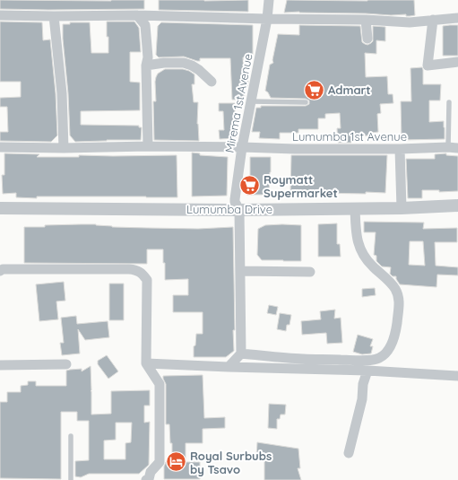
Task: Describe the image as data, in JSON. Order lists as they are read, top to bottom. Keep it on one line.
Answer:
{"streets":{"street":["Mirema 1st Avenue","Lumumba 1st Avenue","Lumumba Drive"]},"crossings":[["Mirema 1st Avenue","Lumumba 1st Avenue"],["Mirema 1st Avenue","Lumumba Drive"]],"places":{"supermarket":["Admart","Roymatt Supermarket"],"hotel":["Royal Surbubs by Tsavo"]}}
